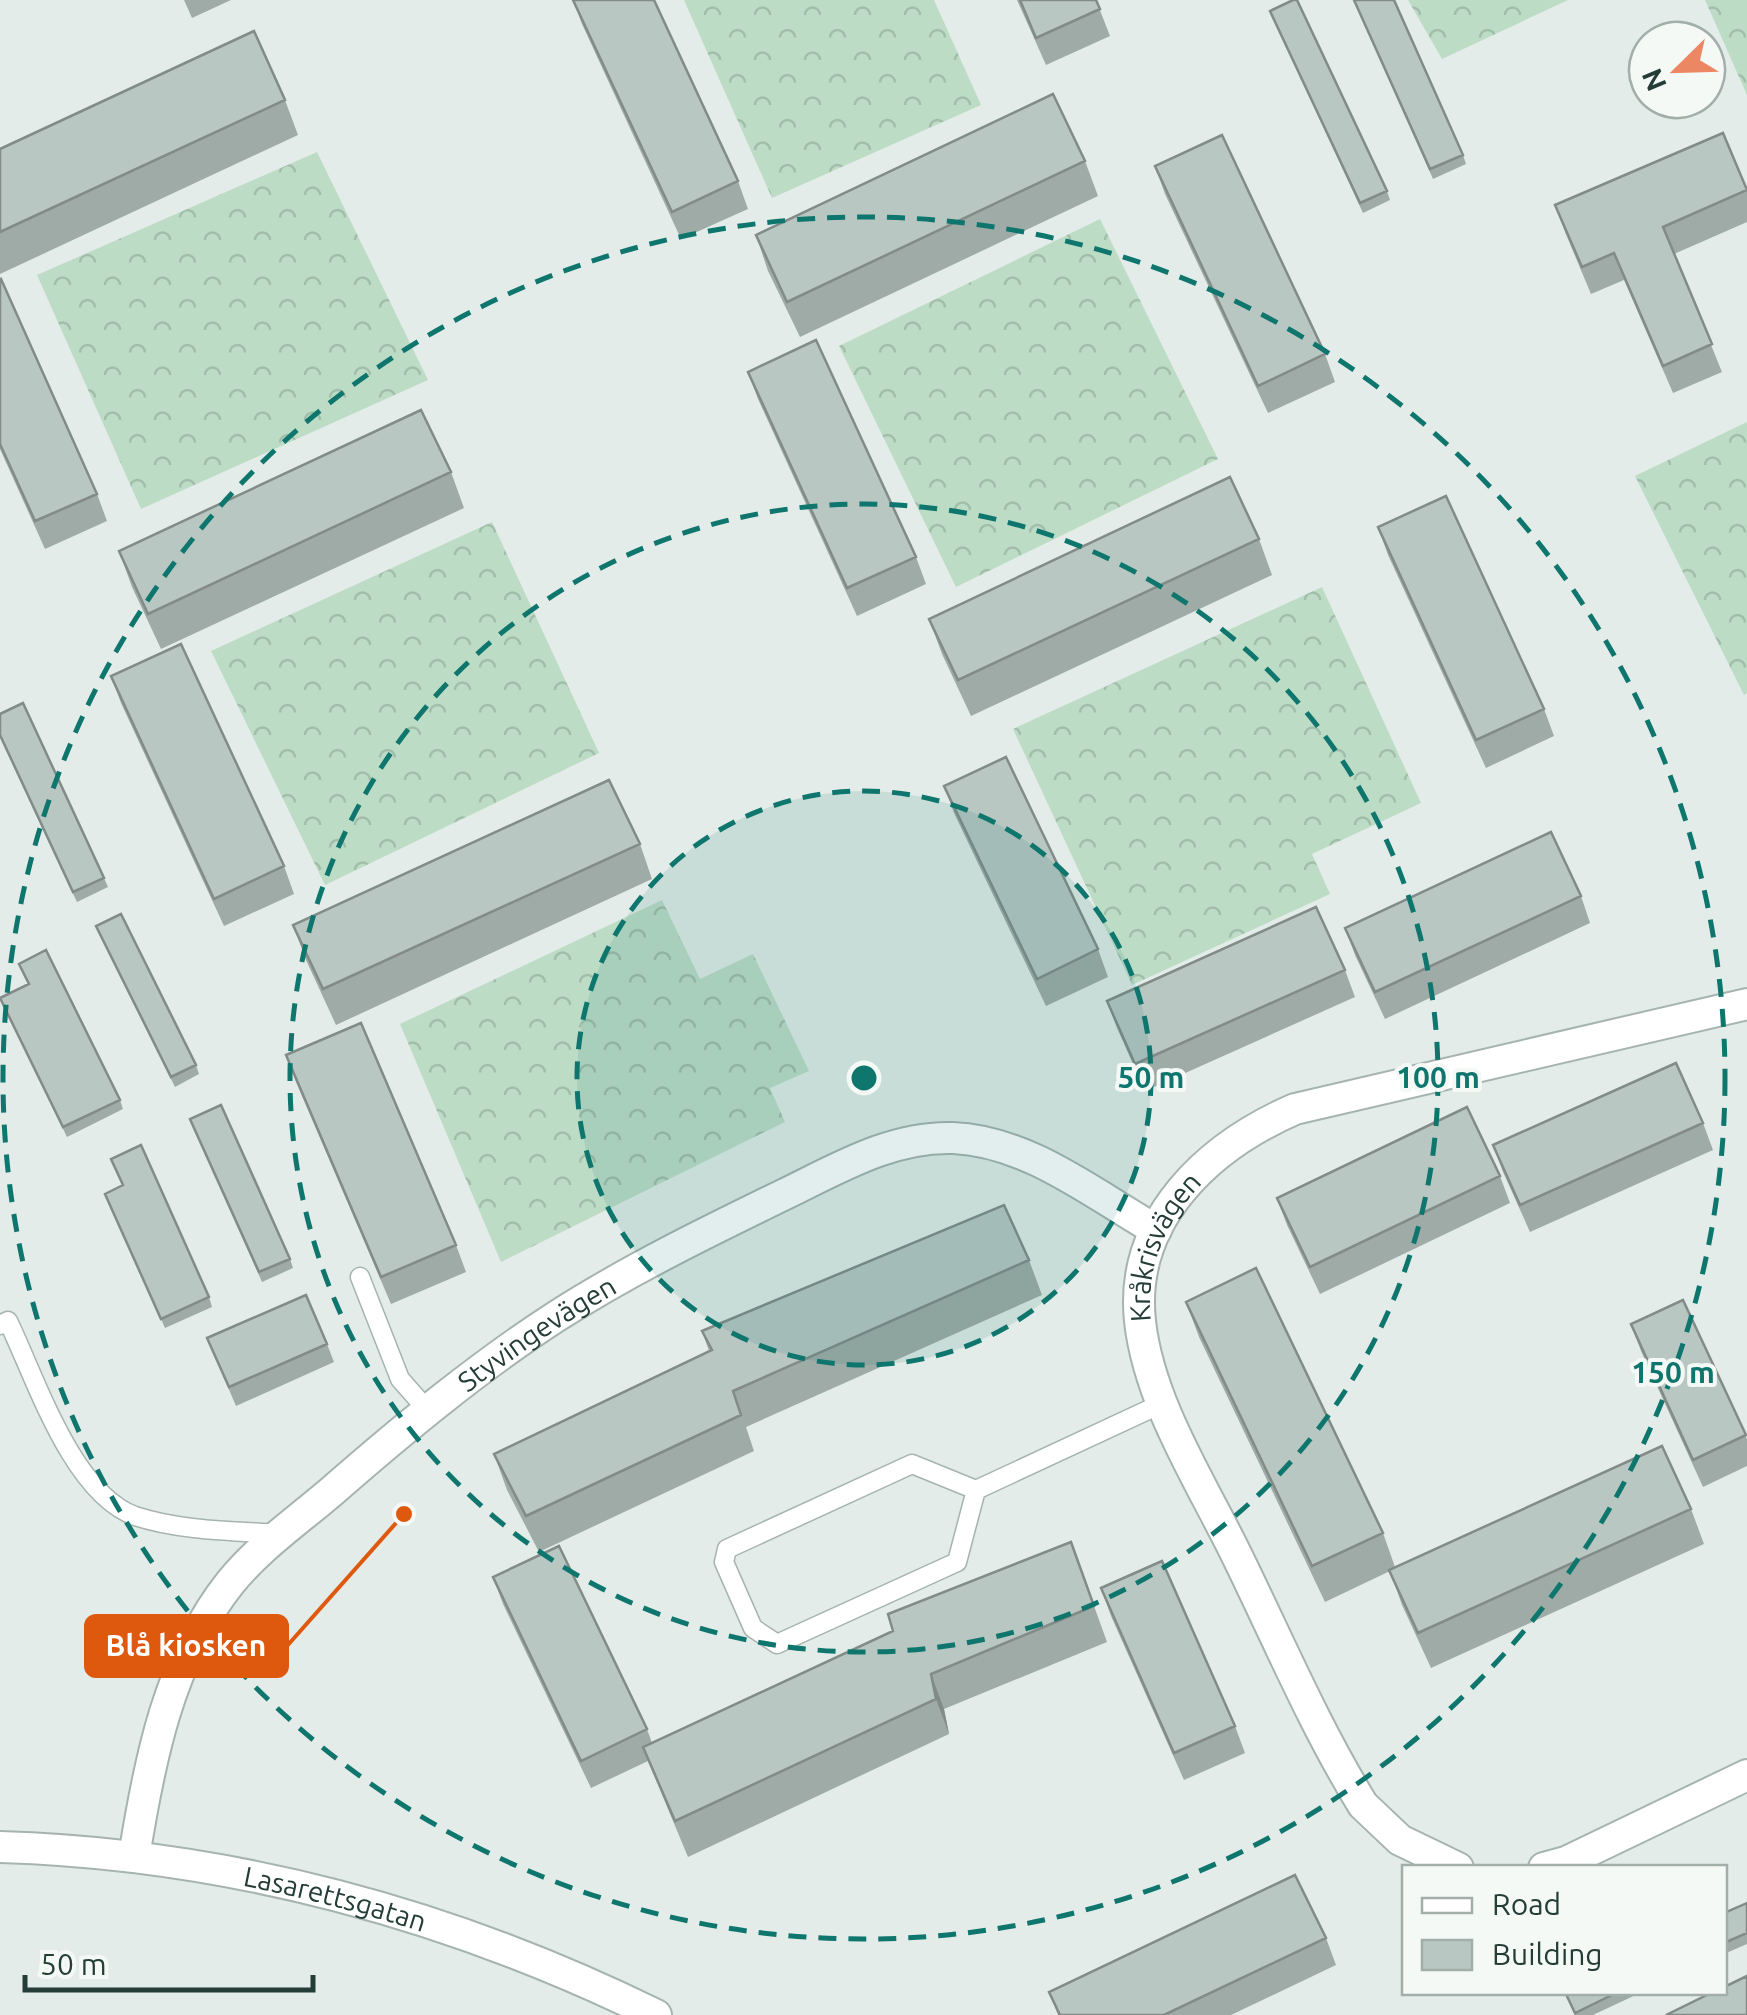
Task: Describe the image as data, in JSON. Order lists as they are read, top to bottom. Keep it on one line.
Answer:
{"streets":{"street":["Kråkrisvägen","Styvingevägen","Lasarettsgatan"]},"crossings":[["Kråkrisvägen","Styvingevägen"],["Styvingevägen","Lasarettsgatan"]],"places":["Blå kiosken"],"legend":["Road","Building"],"scale_bar":"50 m","north":"bottom left","rings":["50 m","100 m","150 m"]}
